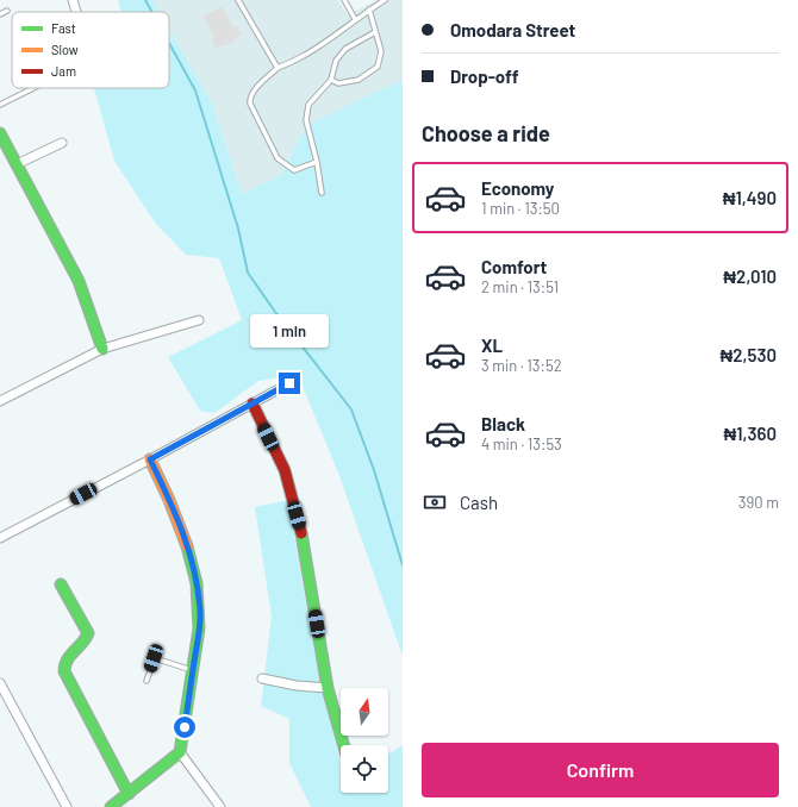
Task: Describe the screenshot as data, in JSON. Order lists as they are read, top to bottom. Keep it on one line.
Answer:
{"legend":["Fast","Slow","Jam"],"north":"top","page":{"banner":["Omodara Street","Drop-off"],"heading":"Choose a ride","list":[{"name":"Economy","note":"1 min · 13:50","value":"₦1,490"},{"name":"Comfort","note":"2 min · 13:51","value":"₦2,010"},{"name":"XL","note":"3 min · 13:52","value":"₦2,530"},{"name":"Black","note":"4 min · 13:53","value":"₦1,360"}],"bubble":"1 min","pay":["Cash","390 m"],"buttons":"Confirm"}}
